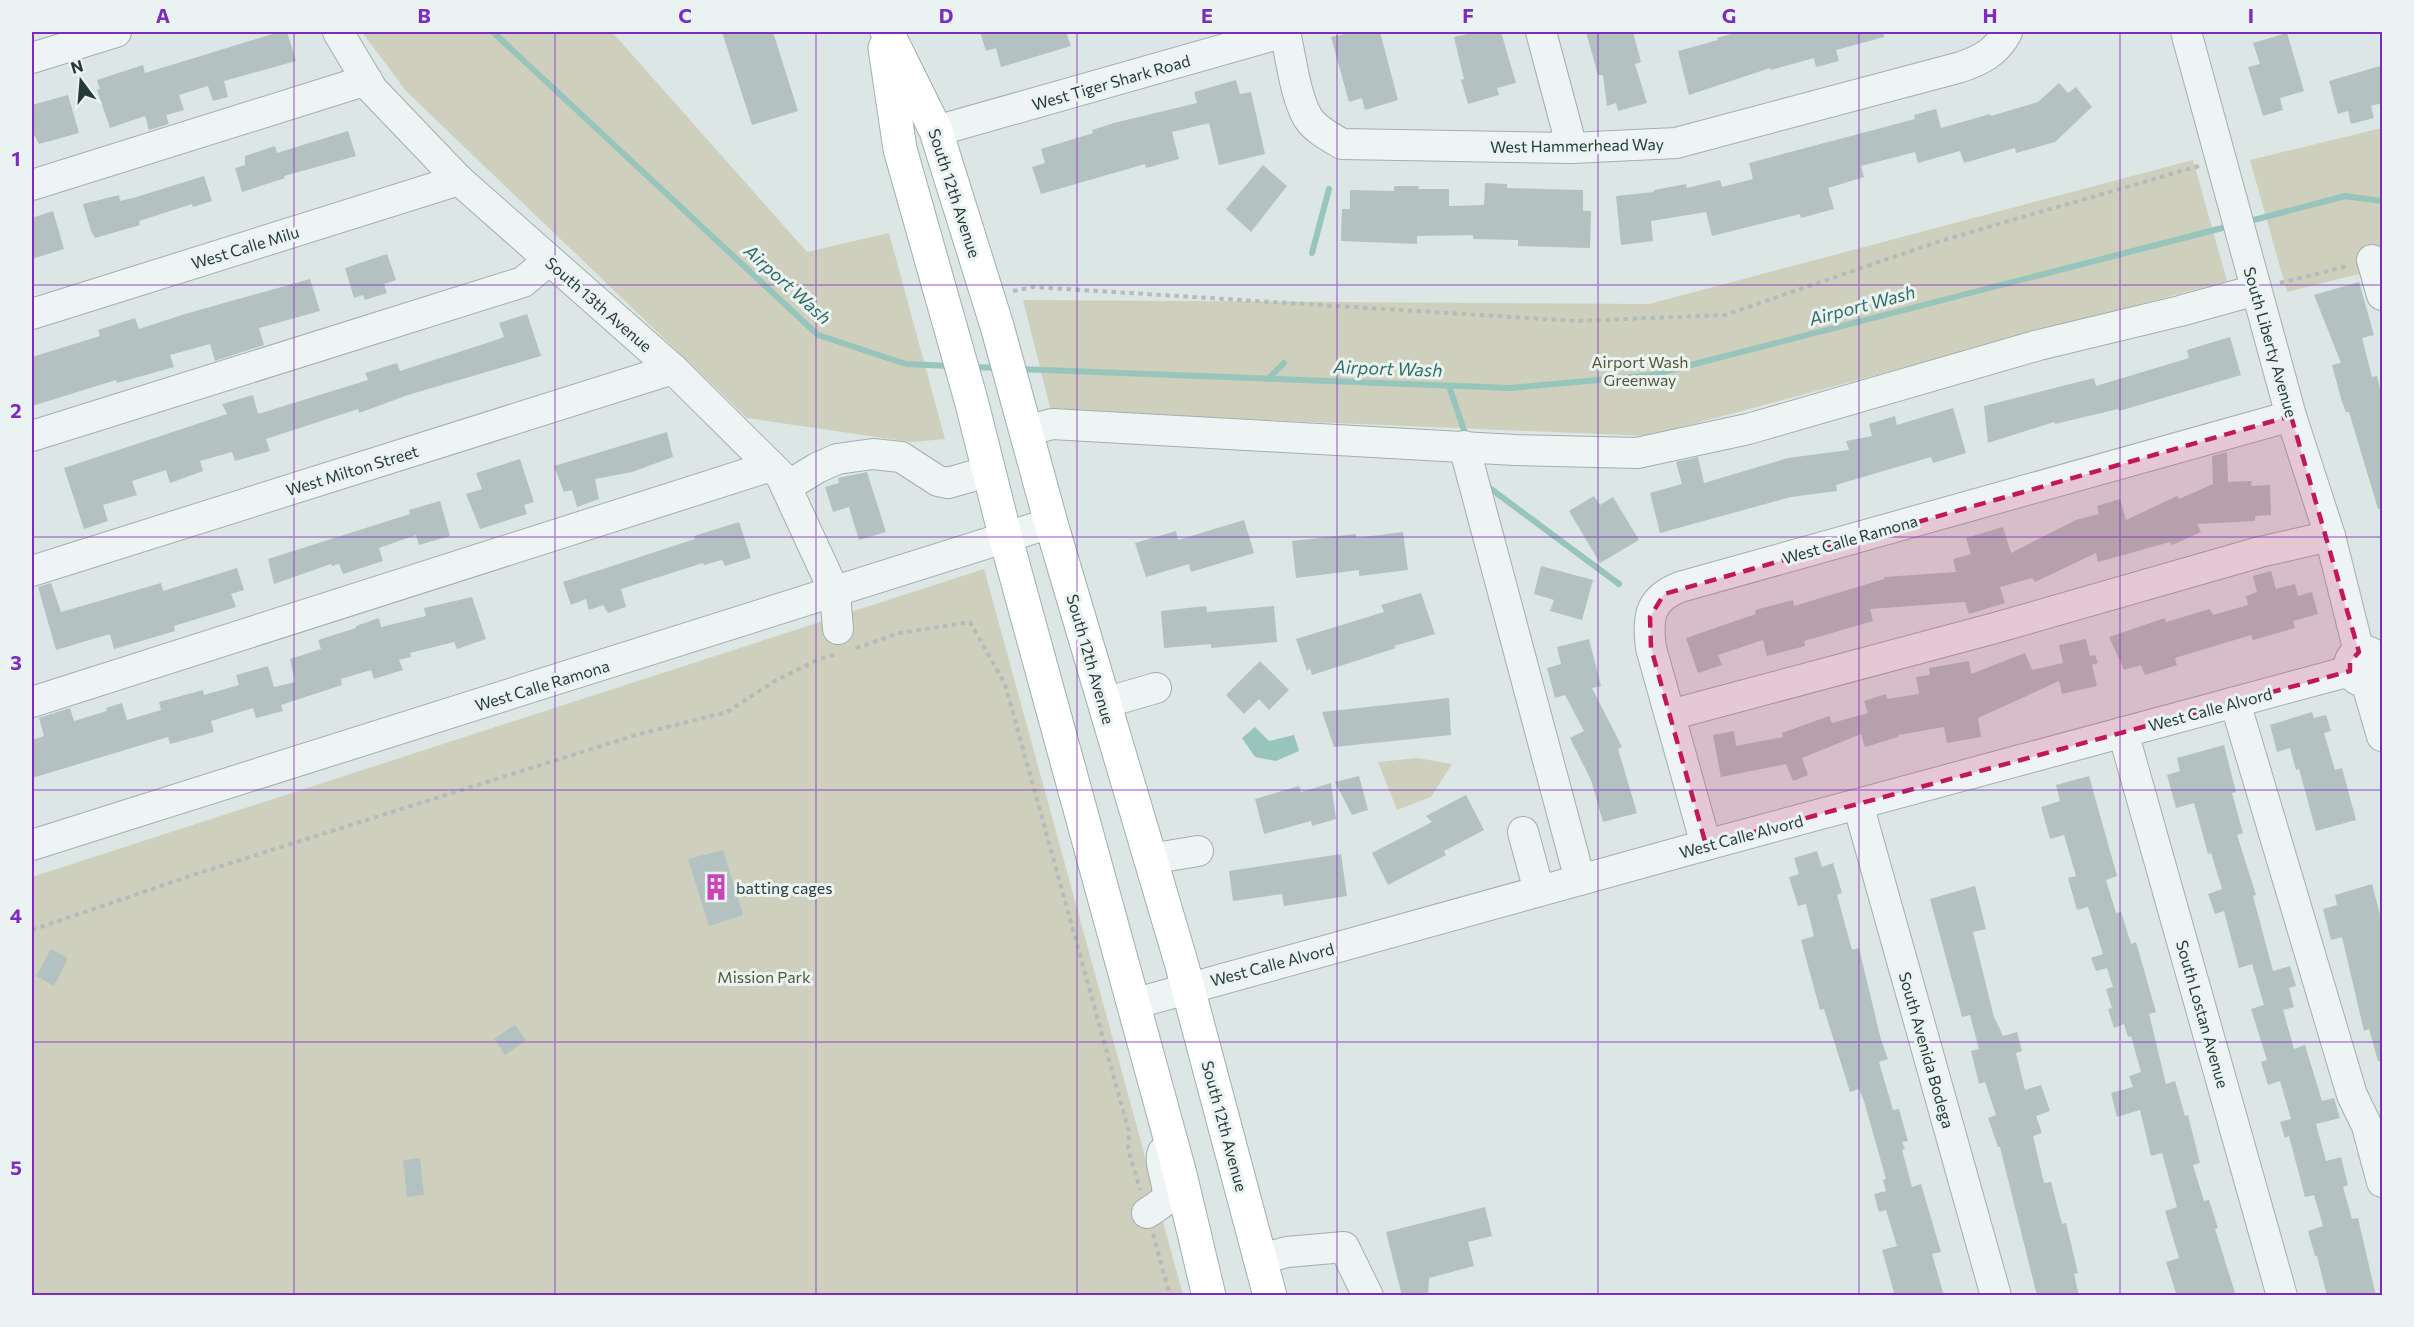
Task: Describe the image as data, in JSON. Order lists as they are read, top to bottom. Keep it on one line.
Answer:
{"streets":{"main road":["South 12th Avenue"],"street":["West Tiger Shark Road","West Hammerhead Way","West Calle Milu","South 13th Avenue","South Liberty Avenue","West Milton Street","West Calle Ramona","West Calle Alvord","South Lostan Avenue","South Avenida Bodega"]},"crossings":[["West Tiger Shark Road","West Hammerhead Way"],["West Tiger Shark Road","South 12th Avenue"],["South 12th Avenue","West Calle Ramona"],["South 12th Avenue","West Calle Alvord"],["West Calle Milu","South 13th Avenue"],["South 13th Avenue","West Milton Street"],["South 13th Avenue","West Calle Ramona"],["South Liberty Avenue","West Calle Ramona"],["South Liberty Avenue","West Calle Alvord"],["West Calle Ramona","West Calle Alvord"],["West Calle Alvord","South Lostan Avenue"],["West Calle Alvord","South Avenida Bodega"]],"water":["Airport Wash"],"parks":["Airport Wash Greenway","Mission Park"],"places":{"building":["batting cages"]},"north":"top","grid":{"columns":["A","B","C","D","E","F","G","H","I"],"rows":["1","2","3","4","5"]}}
